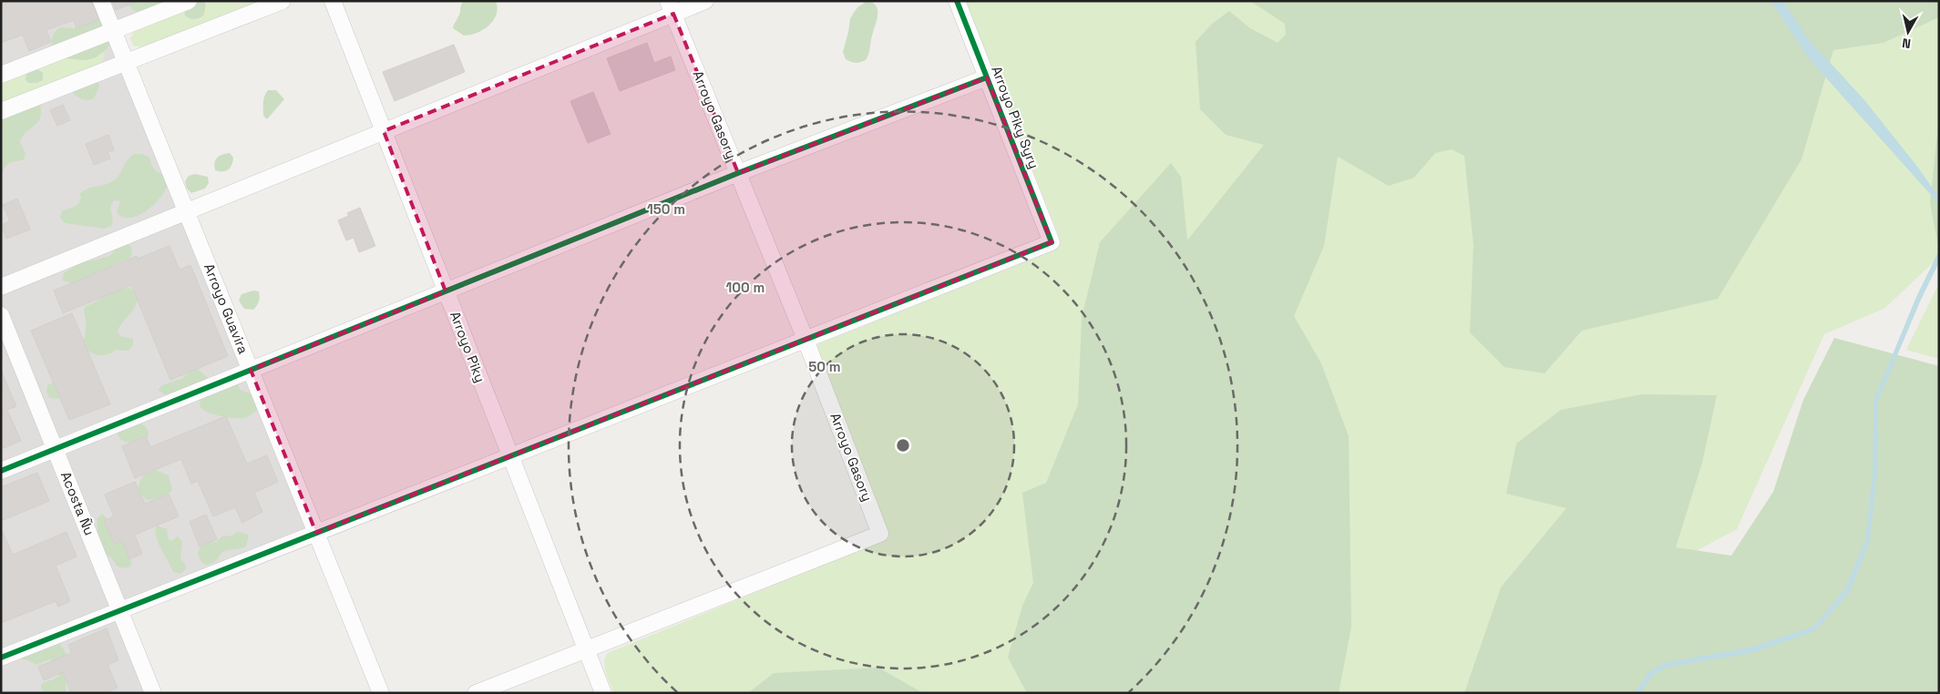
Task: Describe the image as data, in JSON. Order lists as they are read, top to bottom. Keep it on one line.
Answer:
{"streets":{"street":["Arroyo Gasory","Arroyo Piky Syry","Arroyo Guavira","Arroyo Piky","Acosta Ñu"]},"crossings":[["Arroyo Gasory","Arroyo Piky Syry"],["Arroyo Gasory","Arroyo Piky"]],"north":"bottom","rings":["150 m","100 m","50 m"]}
